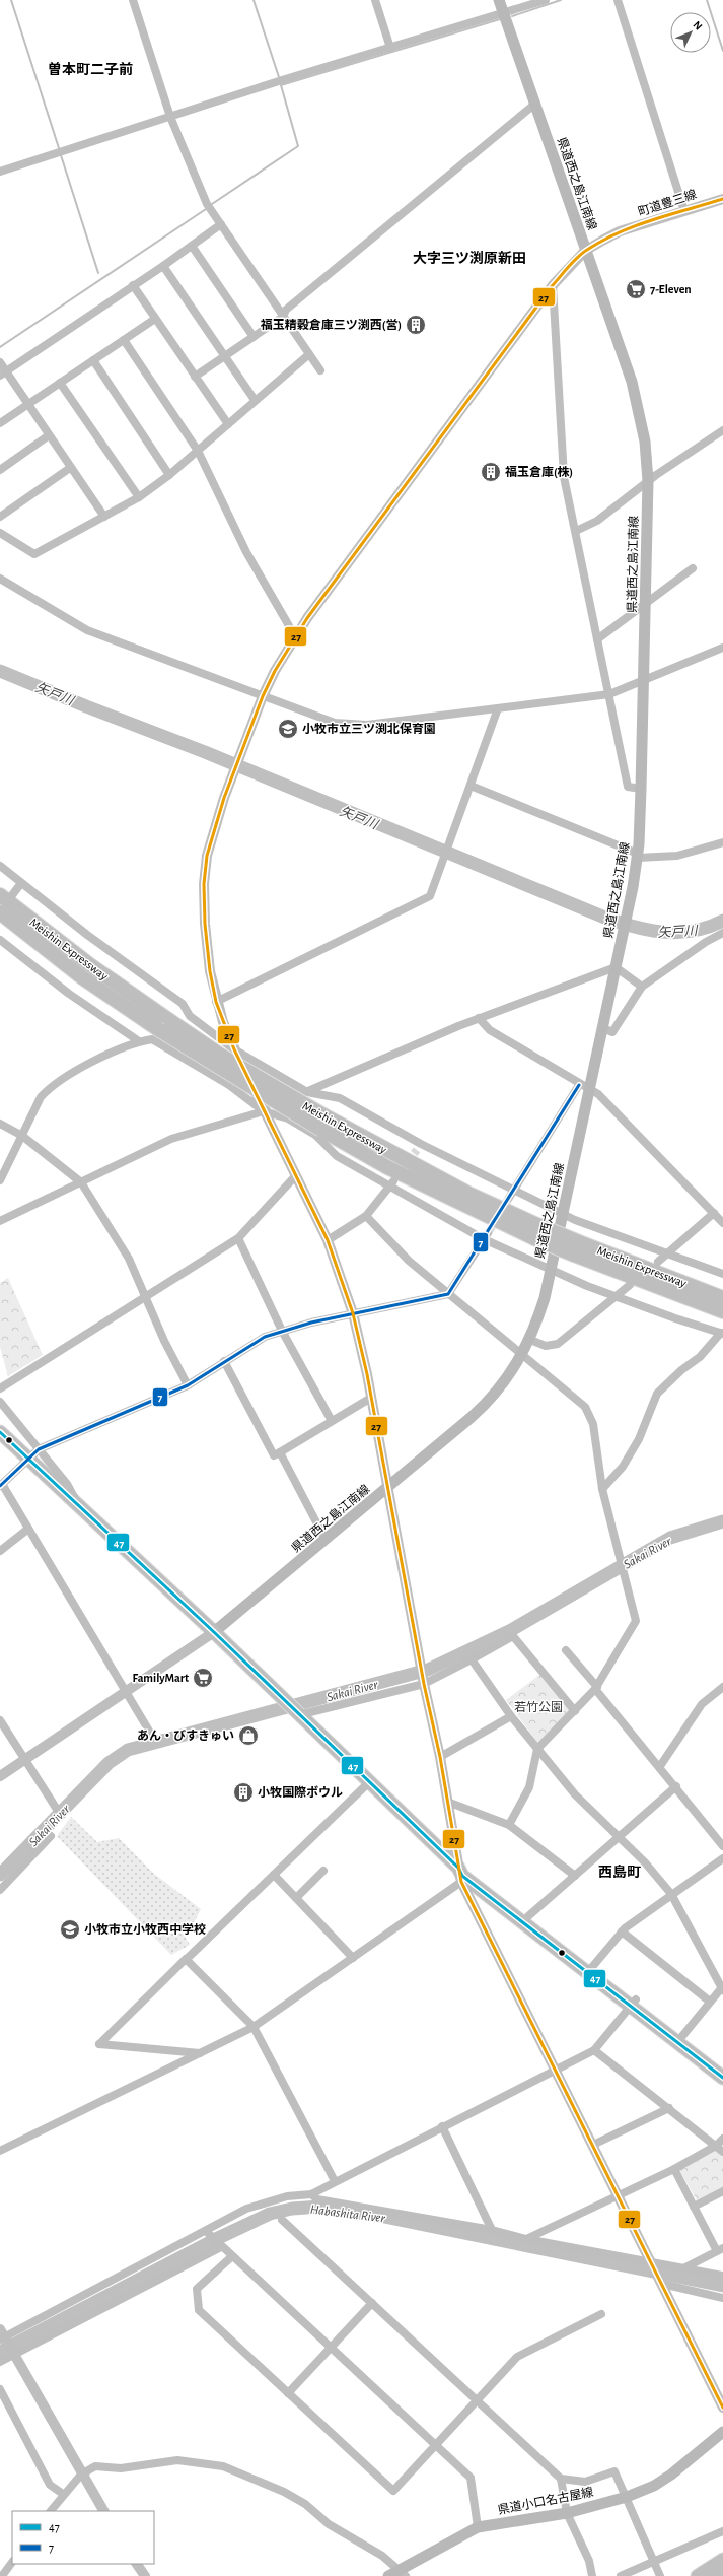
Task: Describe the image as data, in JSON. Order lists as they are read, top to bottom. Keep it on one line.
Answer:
{"streets":{"highway":["Meishin Expressway"],"main road":["県道西之島江南線","県道小口名古屋線"],"street":["町道豊三線"]},"crossings":[["県道西之島江南線","町道豊三線"]],"districts":["曽本町二子前","大字三ツ渕原新田","西島町"],"water":["矢戸川","Sakai River","Habashita River"],"parks":["若竹公園"],"places":{"supermarket":["7-Eleven","FamilyMart"],"building":["福玉精穀倉庫三ツ渕西(営)","福玉倉庫(株)","小牧国際ボウル"],"school or university":["小牧市立三ツ渕北保育園","小牧市立小牧西中学校"],"shop":["あん・びすきゅい"]},"lines":["transit line 27","transit line 7","transit line 47"],"legend":["47","7"],"north":"top right"}
